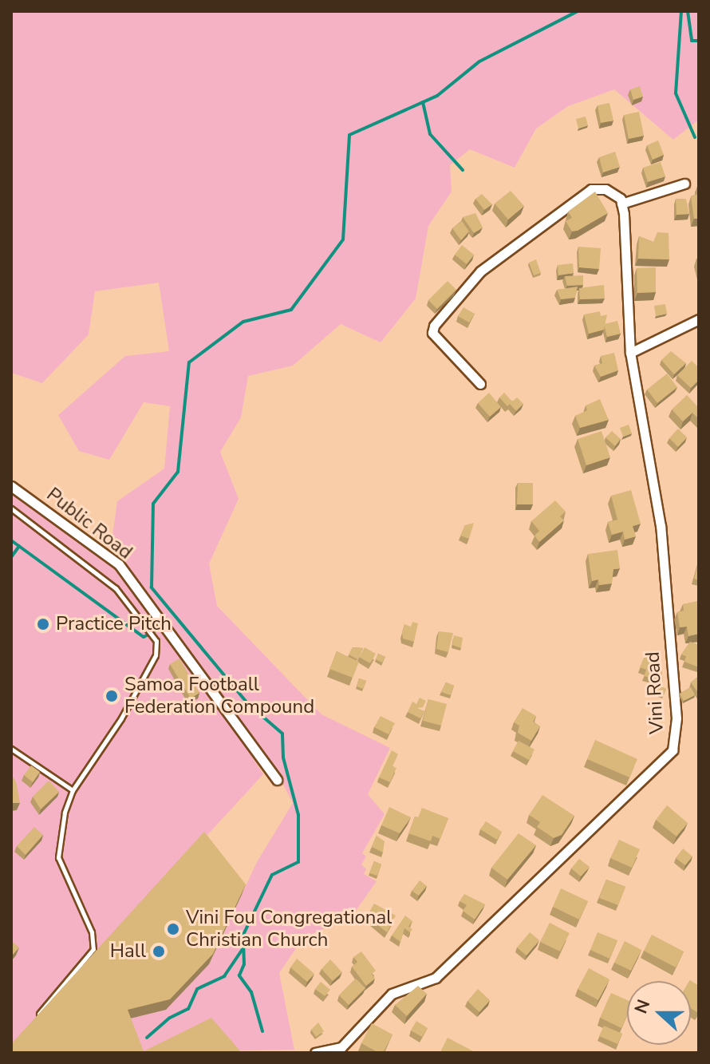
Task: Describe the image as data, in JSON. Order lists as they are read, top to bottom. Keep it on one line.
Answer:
{"streets":{"street":["Public Road","Vini Road"]},"places":["Practice Pitch","Samoa Football Federation Compound","Vini Fou Congregational Christian Church","Hall"],"north":"left"}
